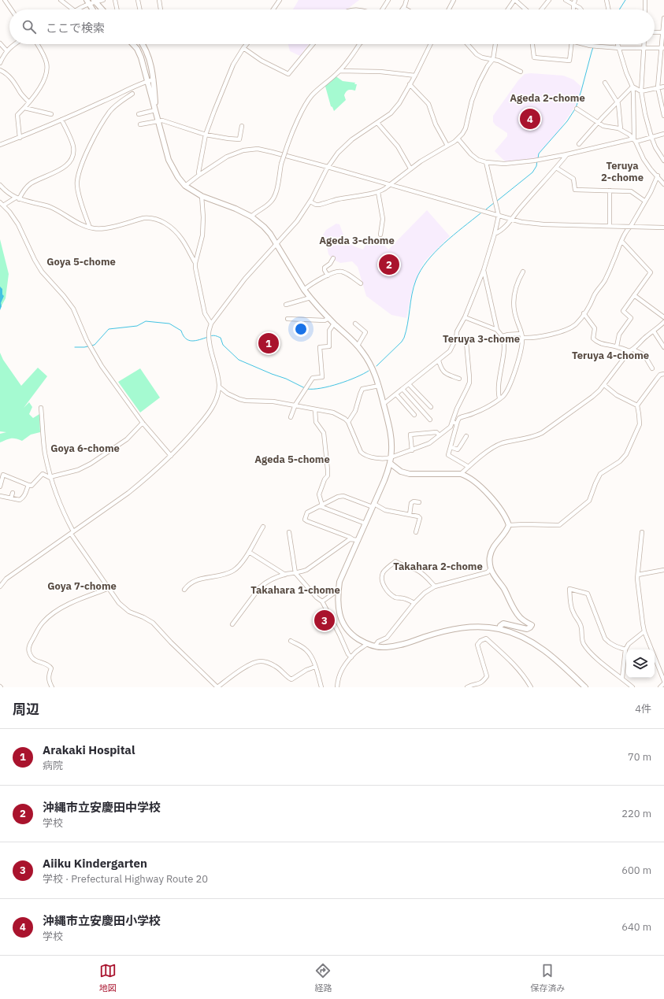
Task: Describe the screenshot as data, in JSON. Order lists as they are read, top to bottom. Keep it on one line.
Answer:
{"districts":["Ageda 2-chome","Teruya 2-chome","Ageda 3-chome","Goya 5-chome","Teruya 3-chome","Teruya 4-chome","Goya 6-chome","Ageda 5-chome","Takahara 2-chome","Goya 7-chome","Takahara 1-chome"],"page":{"search":"ここで検索","pins":["4","2","1","3"],"heading":["周辺","4件"],"list":[{"mark":"1","name":"Arakaki Hospital","note":"病院","value":"70 m"},{"mark":"2","name":"沖縄市立安慶田中学校","note":"学校","value":"220 m"},{"mark":"3","name":"Aiiku Kindergarten","note":"学校 · Prefectural Highway Route 20","value":"600 m"},{"mark":"4","name":"沖縄市立安慶田小学校","note":"学校","value":"640 m"}],"nav":["地図","経路","保存済み"]}}
